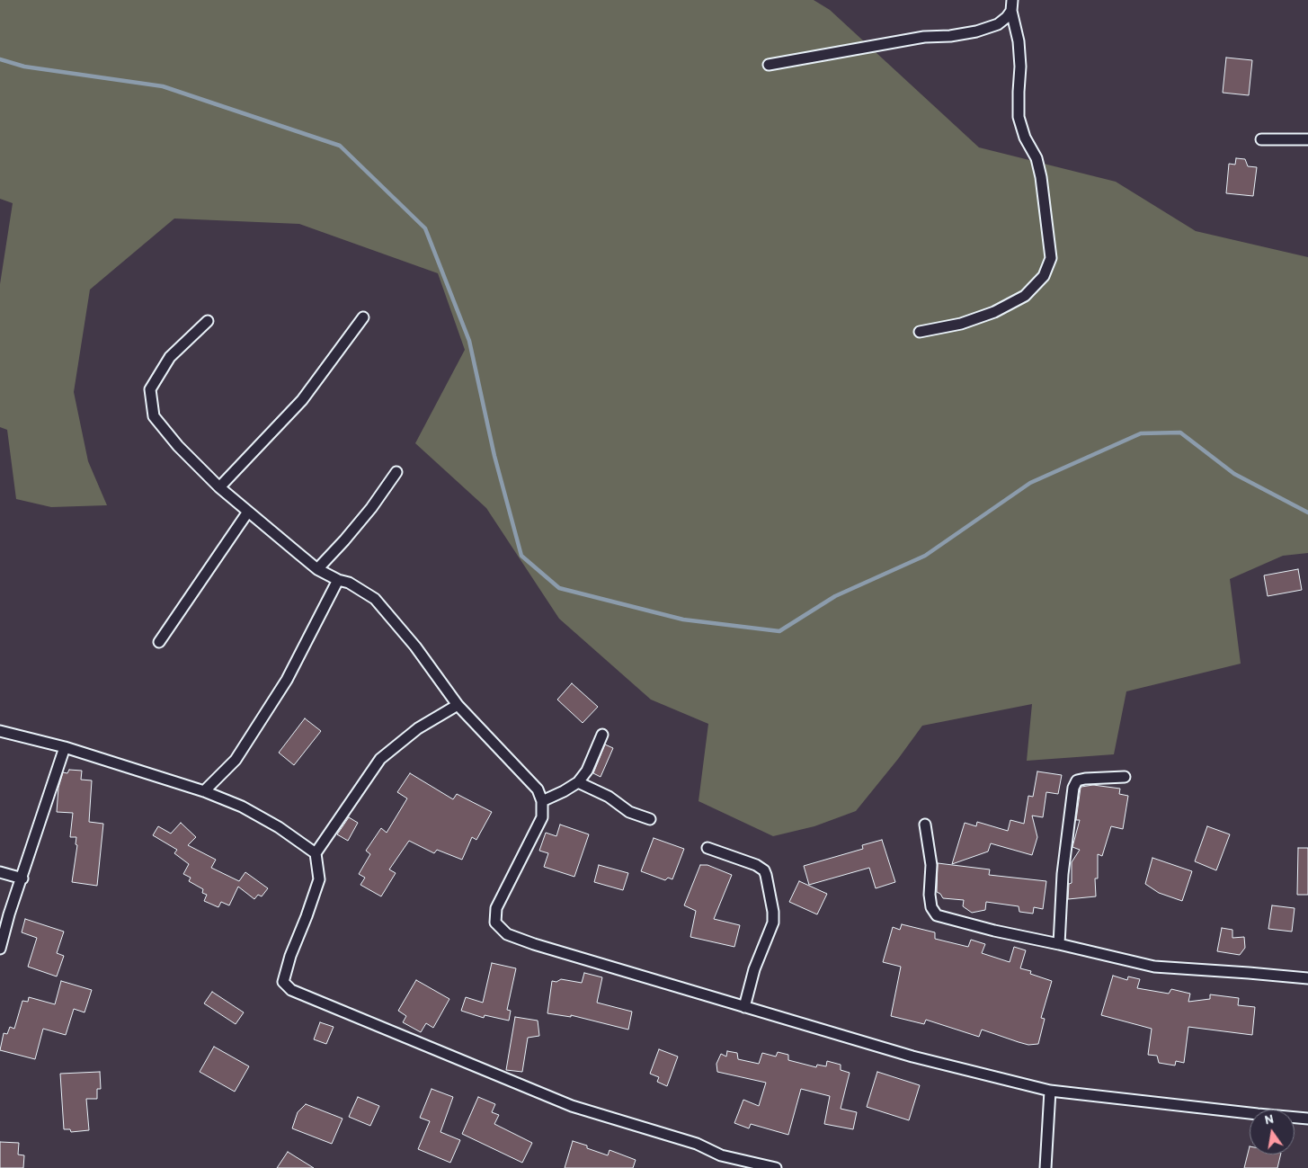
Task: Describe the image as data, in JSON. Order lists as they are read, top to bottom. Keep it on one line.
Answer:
{"north":"top"}
